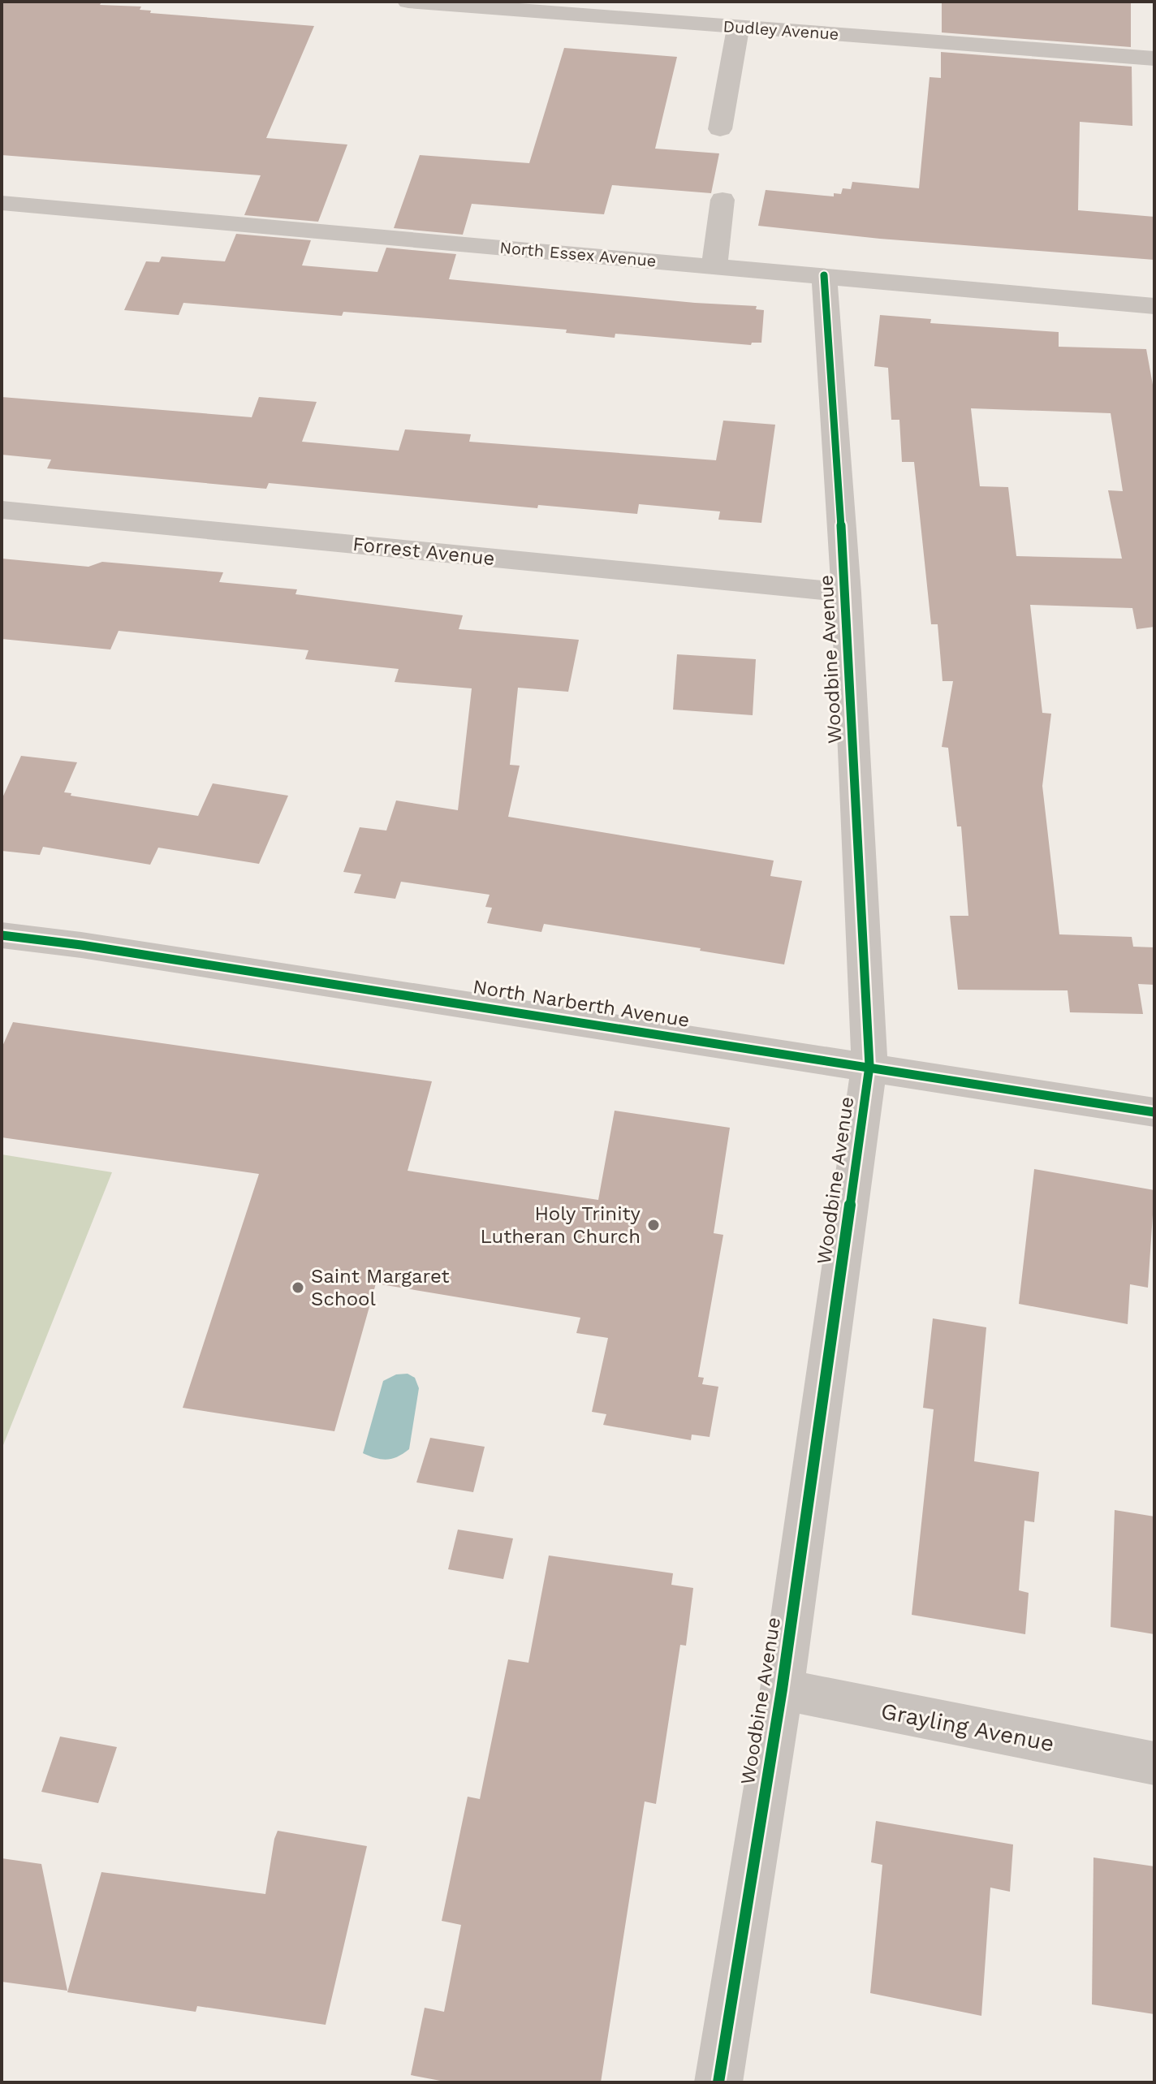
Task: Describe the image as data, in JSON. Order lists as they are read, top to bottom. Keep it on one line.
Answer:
{"streets":{"street":["Dudley Avenue","North Essex Avenue","Forrest Avenue","Woodbine Avenue","North Narberth Avenue","Grayling Avenue"]},"crossings":[["North Essex Avenue","Woodbine Avenue"],["Forrest Avenue","Woodbine Avenue"],["Woodbine Avenue","North Narberth Avenue"],["Woodbine Avenue","Grayling Avenue"]],"places":["Holy Trinity Lutheran Church","Saint Margaret School"]}
